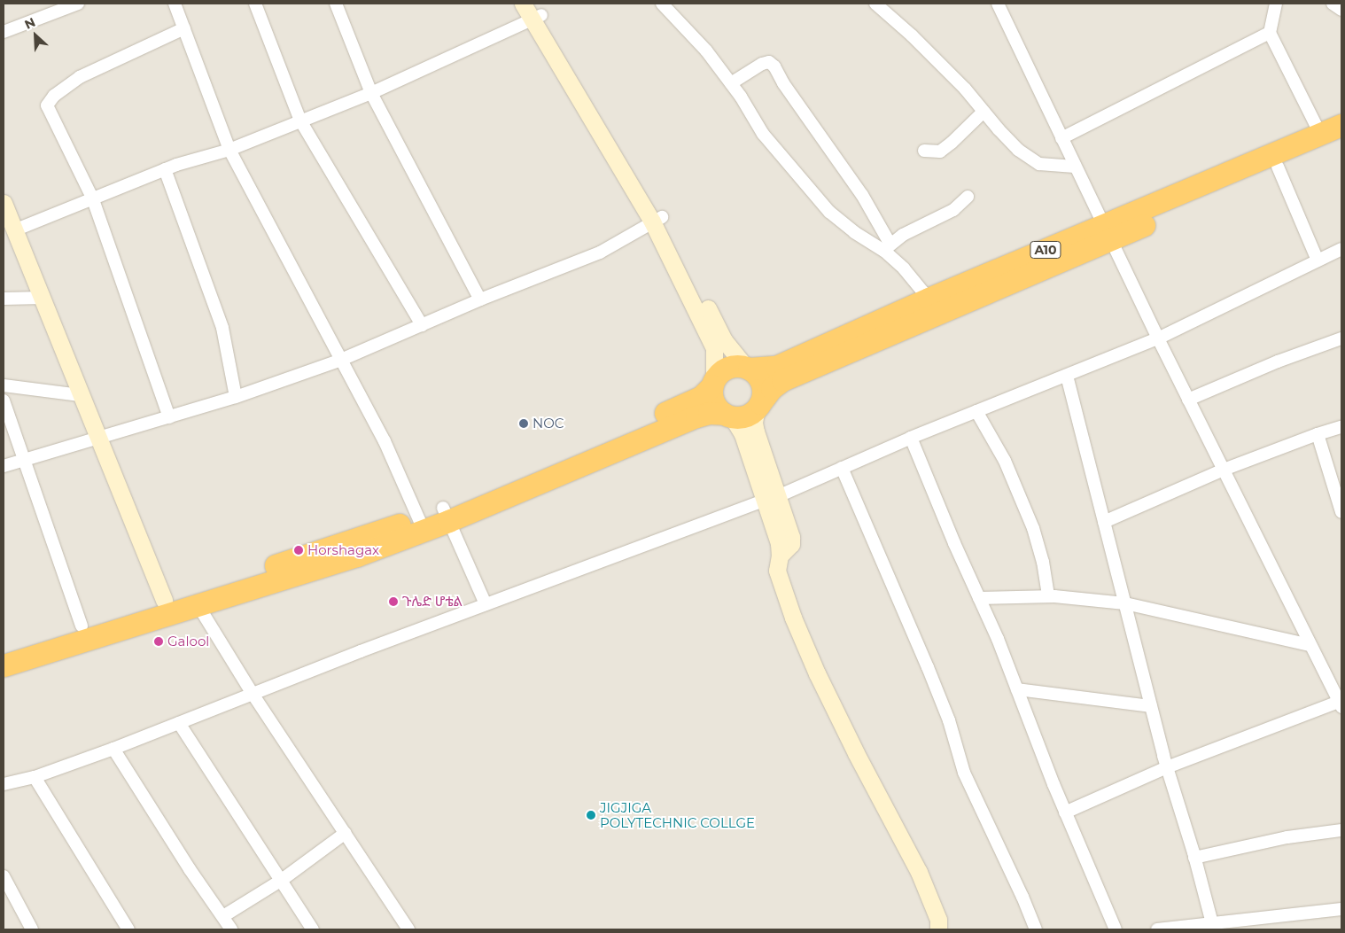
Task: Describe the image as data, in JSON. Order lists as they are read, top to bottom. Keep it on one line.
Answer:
{"streets":{"highway":["A10"]},"places":["NOC","Horshagax","ጉሌድ ሆቴል","Galool","JIGJIGA POLYTECHNIC COLLGE"],"north":"top left"}
